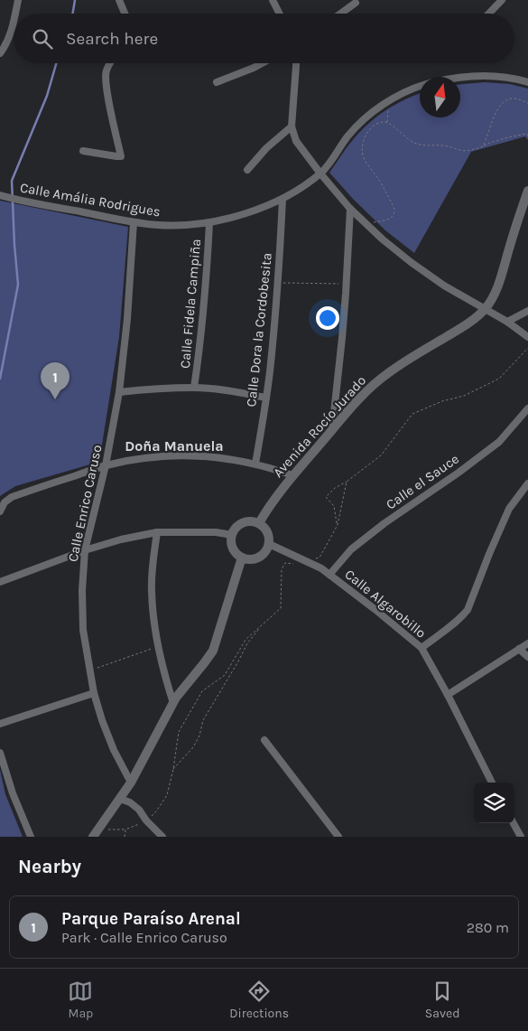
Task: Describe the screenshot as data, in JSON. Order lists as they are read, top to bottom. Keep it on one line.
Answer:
{"streets":{"street":["Calle Amália Rodrigues","Calle Fidela Campiña","Calle Dora la Cordobesita","Avenida Rocío Jurado","Calle el Sauce","Calle Enrico Caruso","Calle Algarobillo"]},"crossings":[["Calle Amália Rodrigues","Calle Fidela Campiña"],["Calle Amália Rodrigues","Calle Dora la Cordobesita"],["Calle Amália Rodrigues","Calle Enrico Caruso"],["Avenida Rocío Jurado","Calle Algarobillo"],["Calle el Sauce","Calle Algarobillo"]],"districts":["Doña Manuela"],"north":"top","page":{"search":"Search here","pins":"1","heading":"Nearby","list":[{"mark":"1","name":"Parque Paraíso Arenal","note":"Park · Calle Enrico Caruso","value":"280 m"}],"nav":["Map","Directions","Saved"]}}
